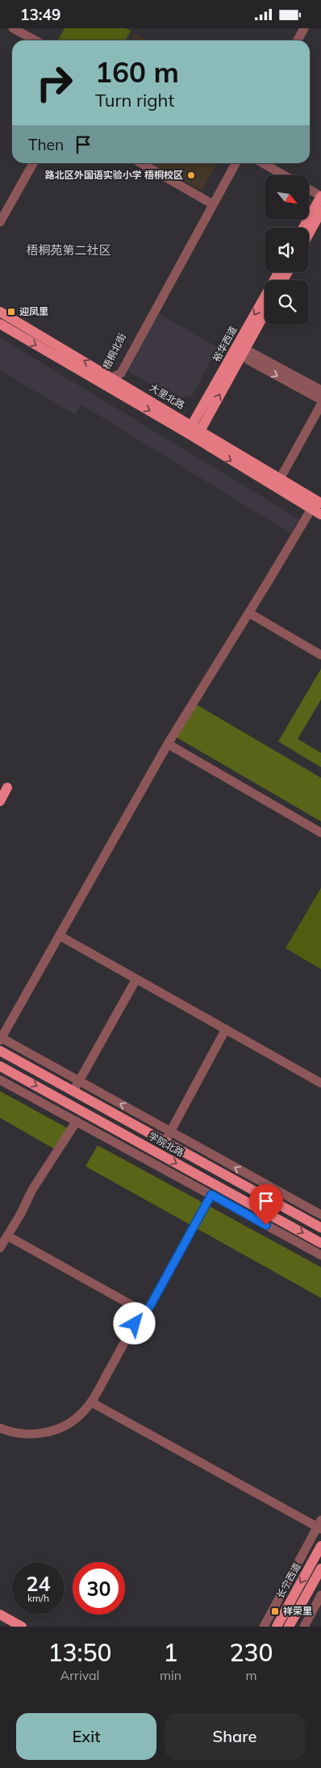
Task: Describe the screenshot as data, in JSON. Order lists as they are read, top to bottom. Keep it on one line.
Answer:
{"streets":{"main road":["裕华西道","大里北路","学院北路","长宁西道"],"street":["梧桐北街"]},"crossings":[["裕华西道","大里北路"],["梧桐北街","大里北路"]],"districts":["梧桐苑第二社区"],"places":{"other":["路北区外国语实验小学 梧桐校区"],"transit":["迎凤里","祥荣里"]},"north":"bottom right","page":{"status":"13:49","turn":["160 m","Turn right"],"then":"Then","speed":"24 km/h","limit":"30","eta":["13:50","Arrival","1","min","230","m"],"buttons":["Exit","Share"]}}
